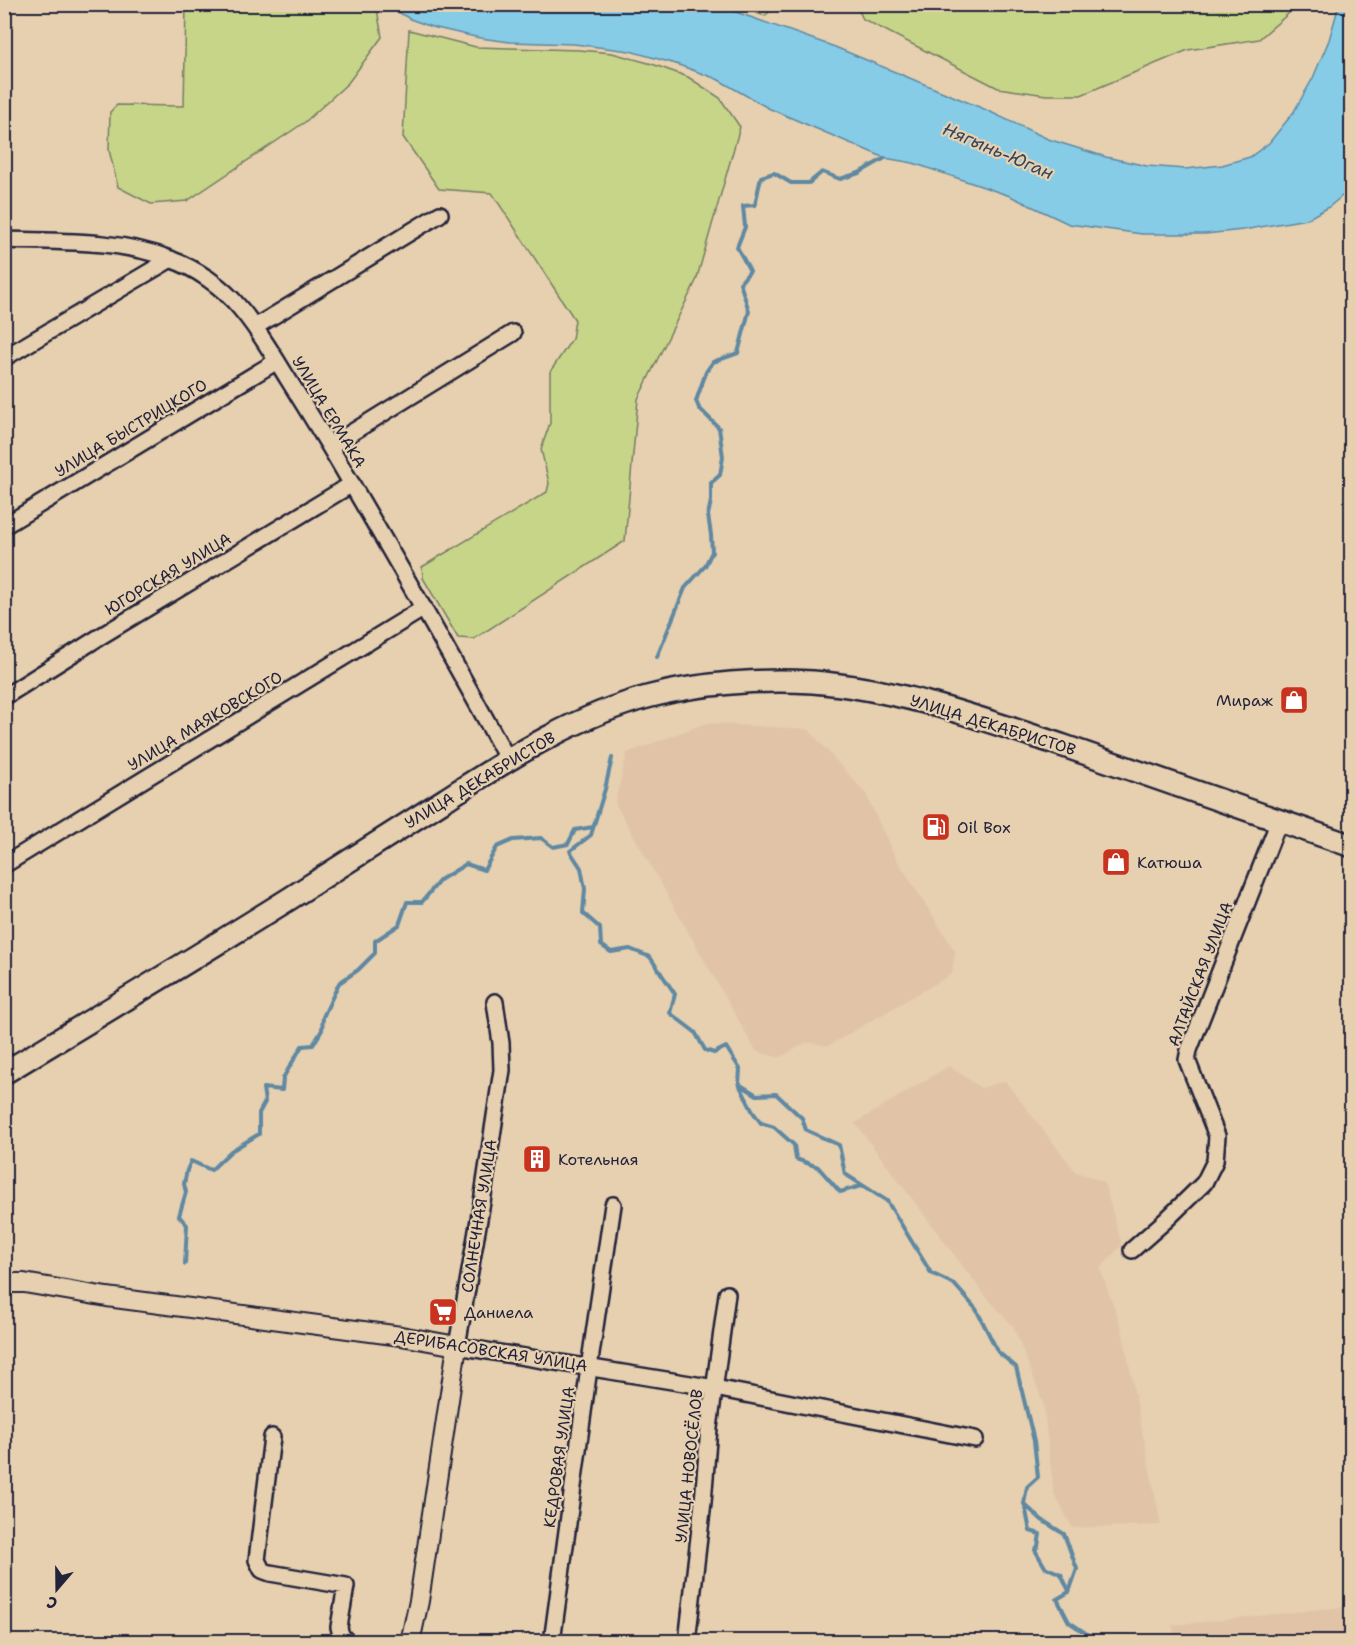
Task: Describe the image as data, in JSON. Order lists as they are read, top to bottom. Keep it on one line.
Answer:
{"streets":{"main road":["УЛИЦА ДЕКАБРИСТОВ"],"street":["УЛИЦА ЕРМАКА","УЛИЦА БЫСТРИЦКОГО","ЮГОРСКАЯ УЛИЦА","УЛИЦА МАЯКОВСКОГО","АЛТАЙСКАЯ УЛИЦА","СОЛНЕЧНАЯ УЛИЦА","ДЕРИБАСОВСКАЯ УЛИЦА","КЕДРОВАЯ УЛИЦА","УЛИЦА НОВОСЁЛОВ"]},"crossings":[["УЛИЦА ЕРМАКА","УЛИЦА БЫСТРИЦКОГО"],["УЛИЦА ЕРМАКА","ЮГОРСКАЯ УЛИЦА"],["УЛИЦА ЕРМАКА","УЛИЦА МАЯКОВСКОГО"],["УЛИЦА ЕРМАКА","УЛИЦА ДЕКАБРИСТОВ"],["УЛИЦА ДЕКАБРИСТОВ","АЛТАЙСКАЯ УЛИЦА"],["СОЛНЕЧНАЯ УЛИЦА","ДЕРИБАСОВСКАЯ УЛИЦА"],["ДЕРИБАСОВСКАЯ УЛИЦА","КЕДРОВАЯ УЛИЦА"],["ДЕРИБАСОВСКАЯ УЛИЦА","УЛИЦА НОВОСЁЛОВ"]],"water":["Нягынь-Юган"],"places":{"shop":["Мираж","Катюша"],"fuel station":["Oil Box"],"building":["Котельная"],"supermarket":["Даниела"]},"north":"bottom"}
